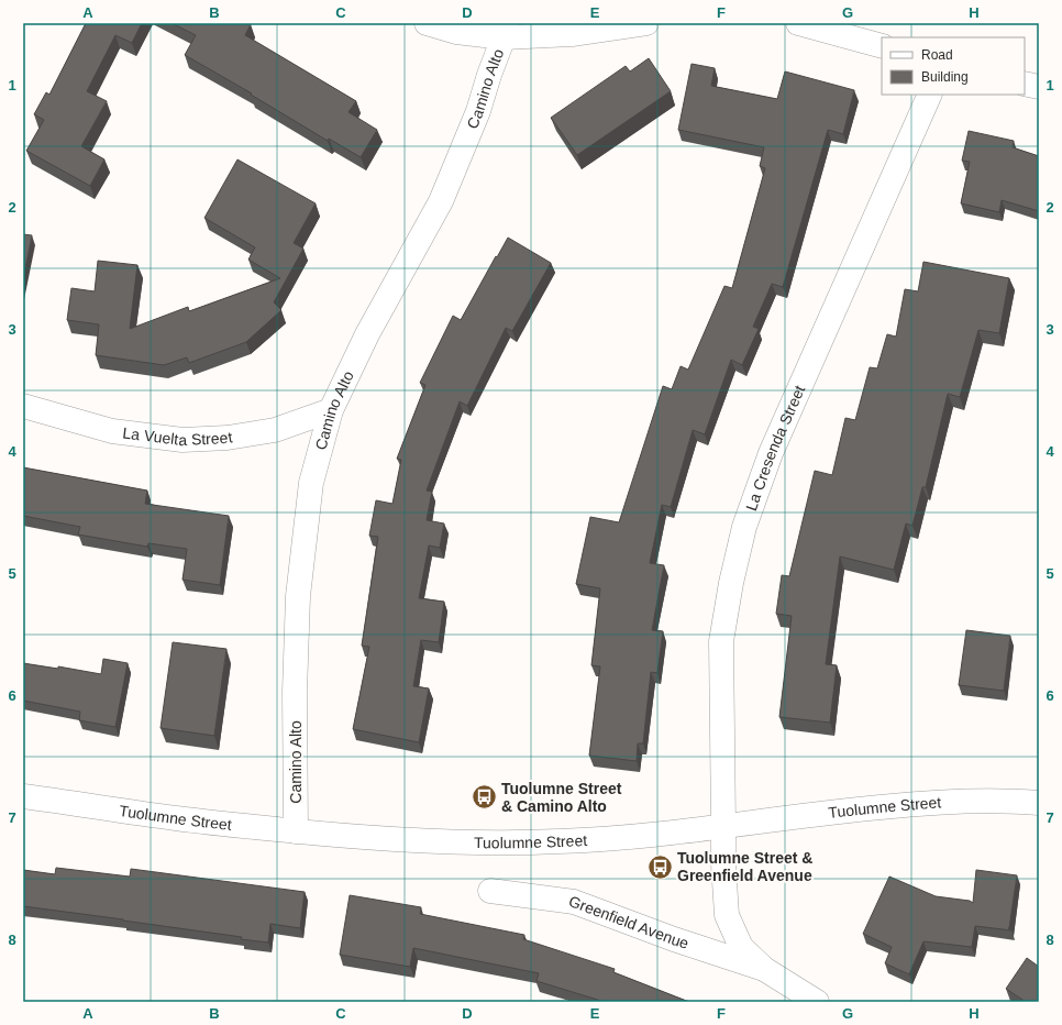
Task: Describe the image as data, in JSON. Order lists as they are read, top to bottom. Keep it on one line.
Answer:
{"streets":{"street":["Camino Alto","La Vuelta Street","La Cresenda Street","Tuolumne Street","Greenfield Avenue"]},"crossings":[["Camino Alto","La Vuelta Street"],["Camino Alto","Tuolumne Street"],["La Cresenda Street","Tuolumne Street"],["La Cresenda Street","Greenfield Avenue"],["Tuolumne Street","Greenfield Avenue"]],"places":{"bus stop":["Tuolumne Street & Camino Alto","Tuolumne Street & Greenfield Avenue"]},"legend":["Road","Building"],"grid":{"columns":["A","B","C","D","E","F","G","H"],"rows":["1","2","3","4","5","6","7","8"]}}
